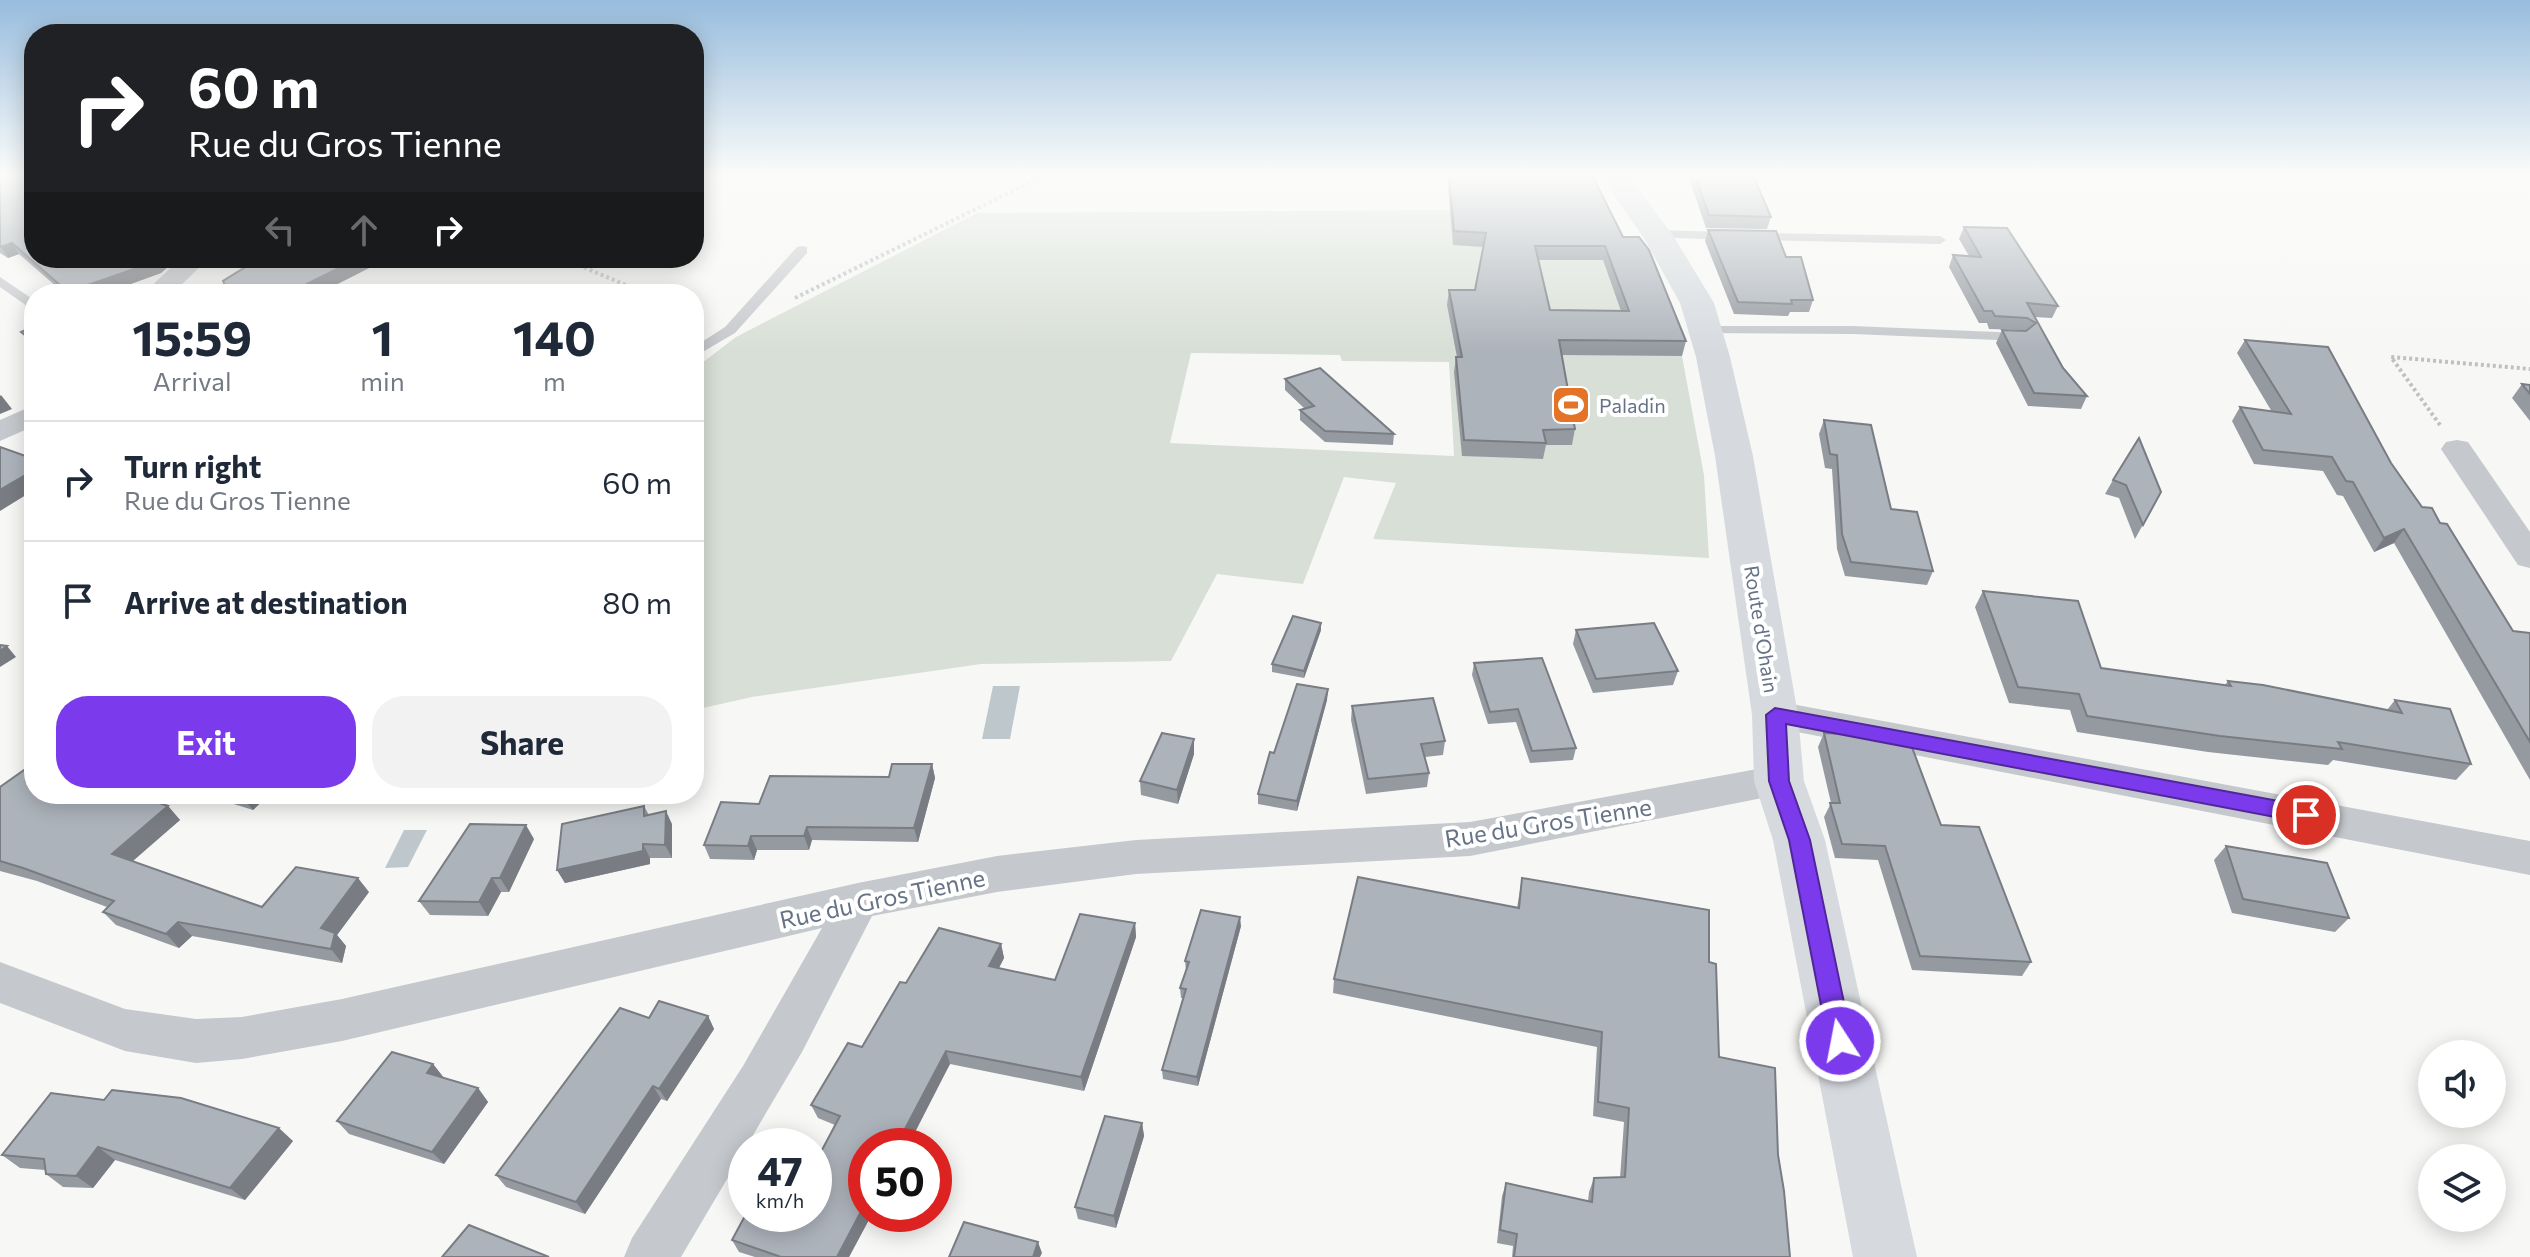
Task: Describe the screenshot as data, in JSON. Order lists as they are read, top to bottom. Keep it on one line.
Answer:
{"streets":{"main road":["Route d'Ohain"],"street":["Rue du Gros Tienne"]},"crossings":[["Route d'Ohain","Rue du Gros Tienne"]],"places":{"sports":["Paladin"]},"page":{"turn":["60 m","Rue du Gros Tienne"],"eta":["15:59","Arrival","1","min","140","m"],"list":[{"name":"Turn right","note":"Rue du Gros Tienne","value":"60 m"},{"name":"Arrive at destination","value":"80 m"}],"buttons":["Exit","Share"],"speed":"47 km/h","limit":"50"}}
